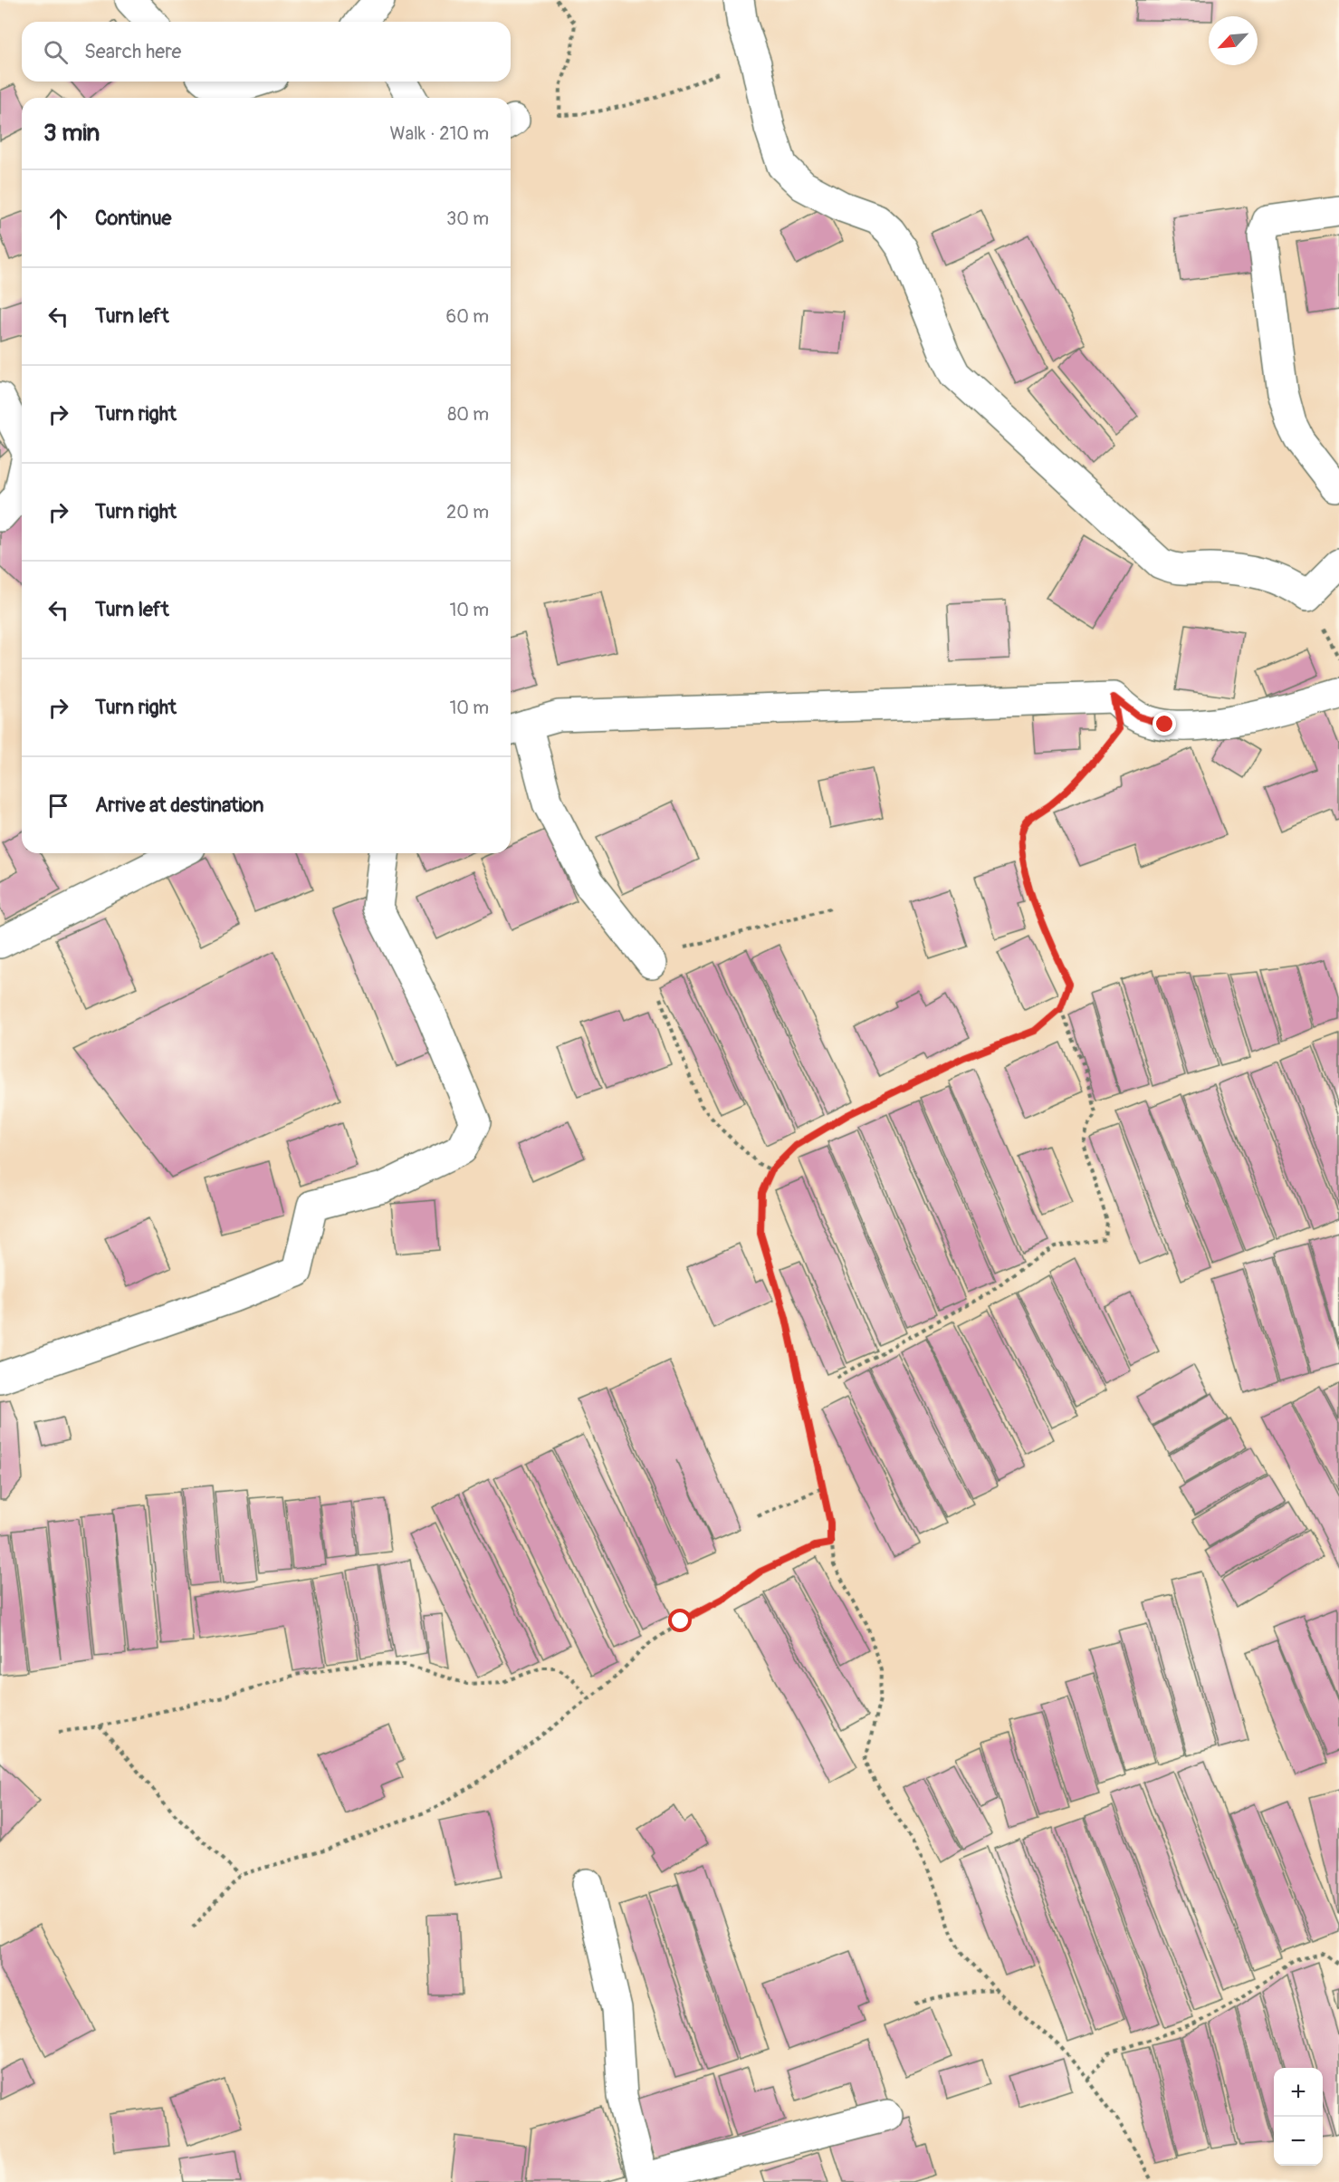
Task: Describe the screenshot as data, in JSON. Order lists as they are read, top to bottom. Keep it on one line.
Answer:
{"north":"bottom left","page":{"search":"Search here","heading":["3 min","Walk · 210 m"],"list":[["Continue","30 m"],["Turn left","60 m"],["Turn right","80 m"],["Turn right","20 m"],["Turn left","10 m"],["Turn right","10 m"],"Arrive at destination"],"map_buttons":["+","−"]}}
